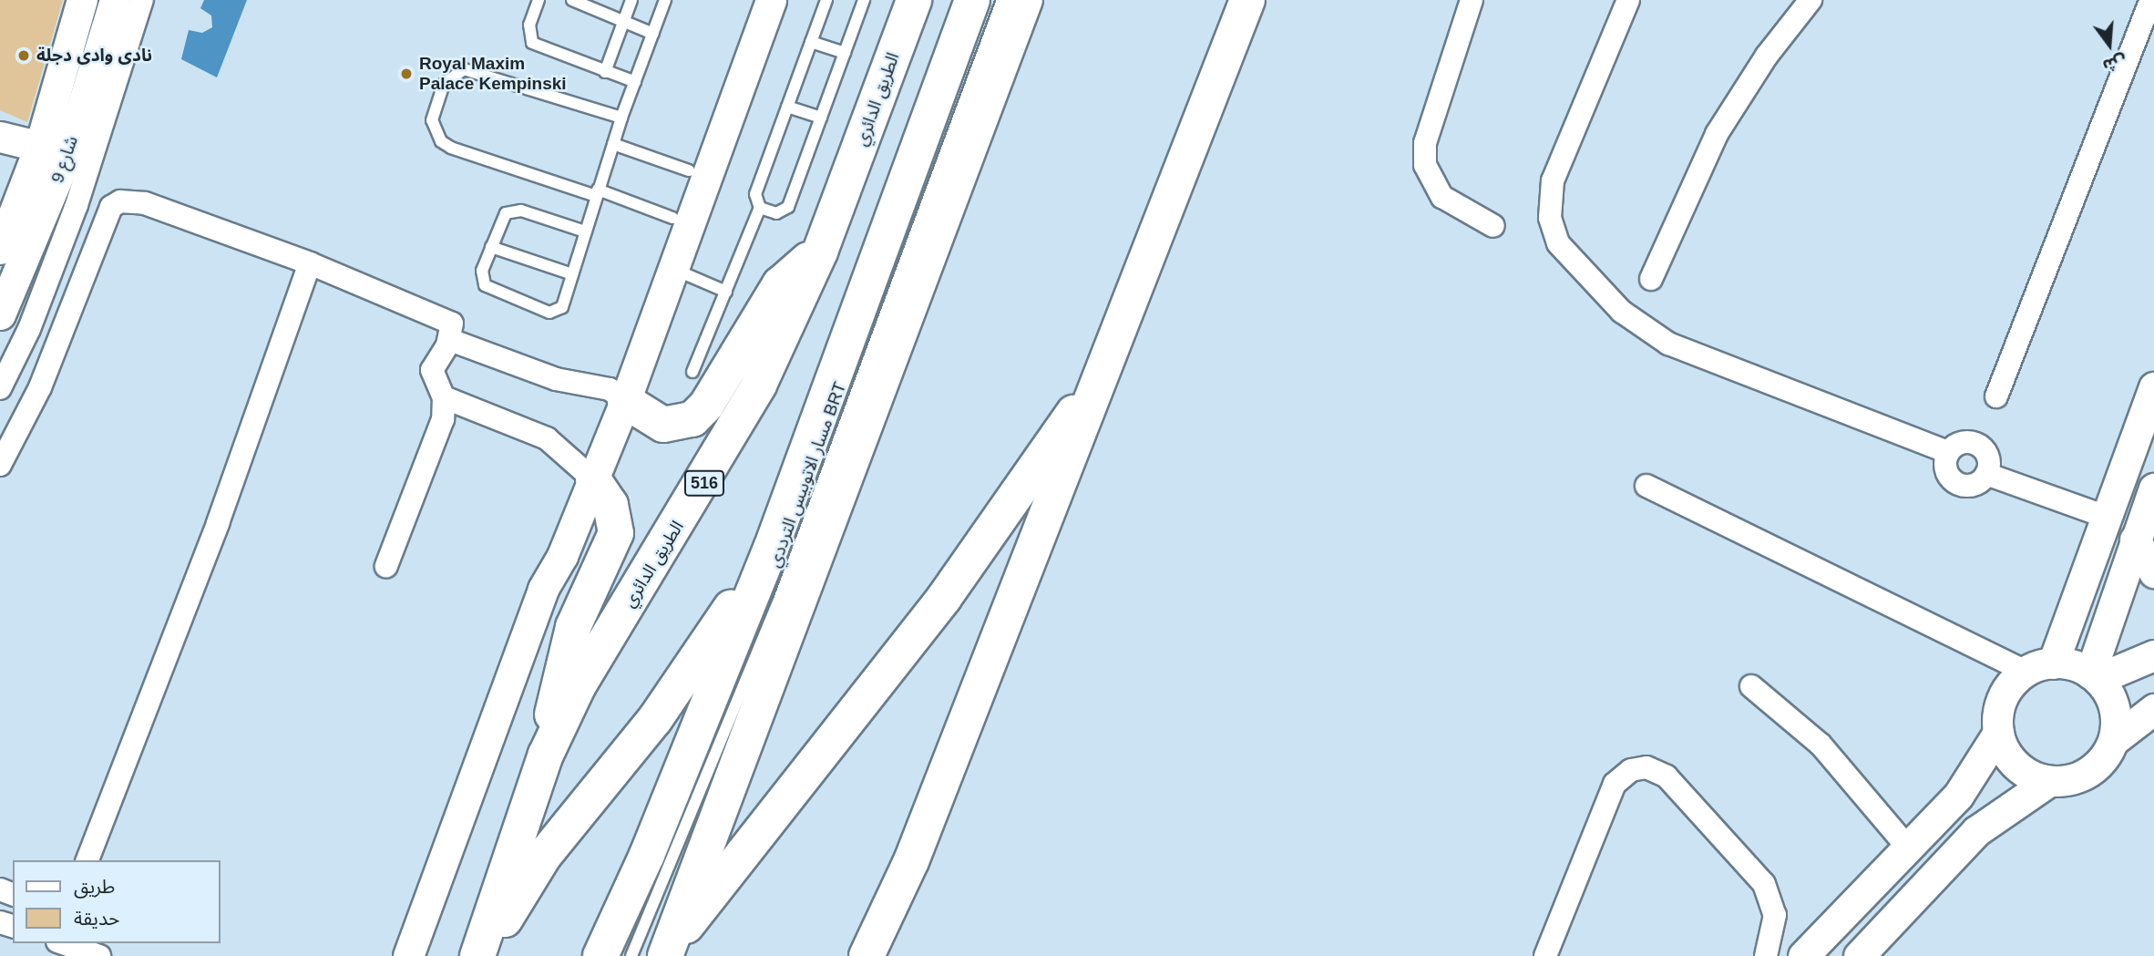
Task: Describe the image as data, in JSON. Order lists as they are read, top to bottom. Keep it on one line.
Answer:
{"streets":{"highway":["الطريق الدائري","516"],"street":["شارع 9"],"lane":["مسار الاتوبيس الترددي BRT"]},"places":["نادى وادى دجلة","Royal Maxim Palace Kempinski"],"legend":["طريق","حديقة"],"north":"bottom"}
